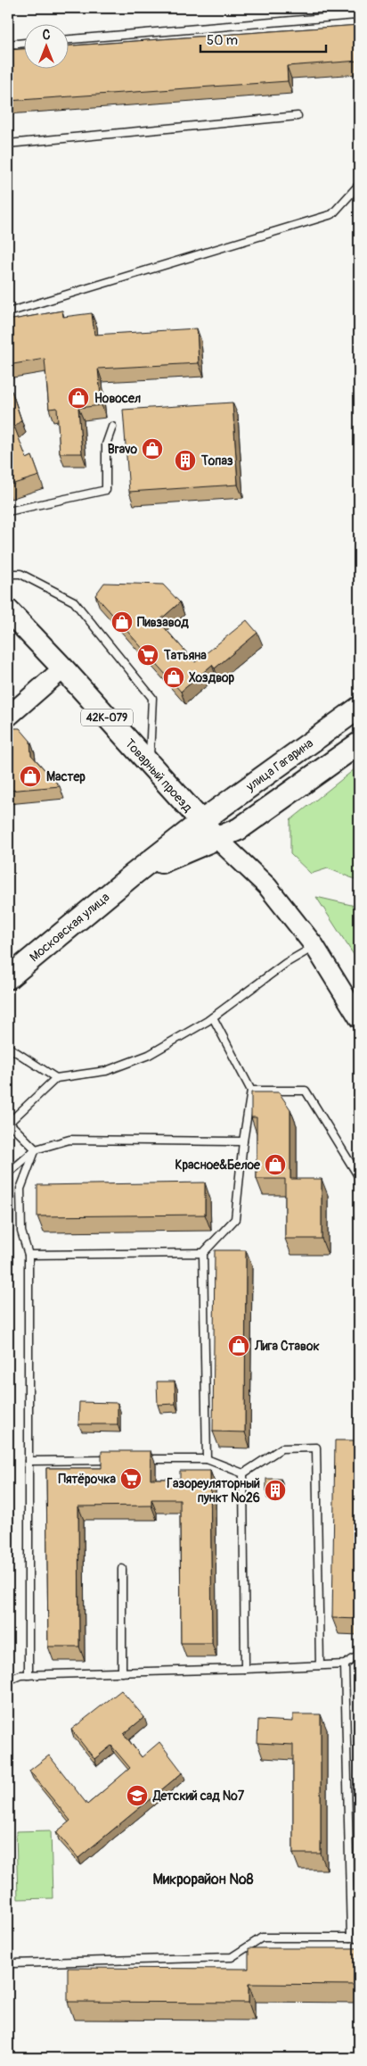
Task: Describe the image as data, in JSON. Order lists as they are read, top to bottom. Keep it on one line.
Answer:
{"streets":{"main road":["42К-079","улица Гагарина","Товарный проезд","Московская улица"]},"crossings":[["улица Гагарина","Товарный проезд"],["улица Гагарина","Московская улица"],["Товарный проезд","Московская улица"]],"districts":["Микрорайон №8"],"places":{"shop":["Новосел","Bravo","Пивзавод","Хоздвор","Мастер","Красное&Белое","Лига Ставок"],"building":["Топаз","Газореуляторный пункт №26"],"supermarket":["Татьяна","Пятёрочка"],"school or university":["Детский сад №7"]},"scale_bar":"50 m","north":"top"}
